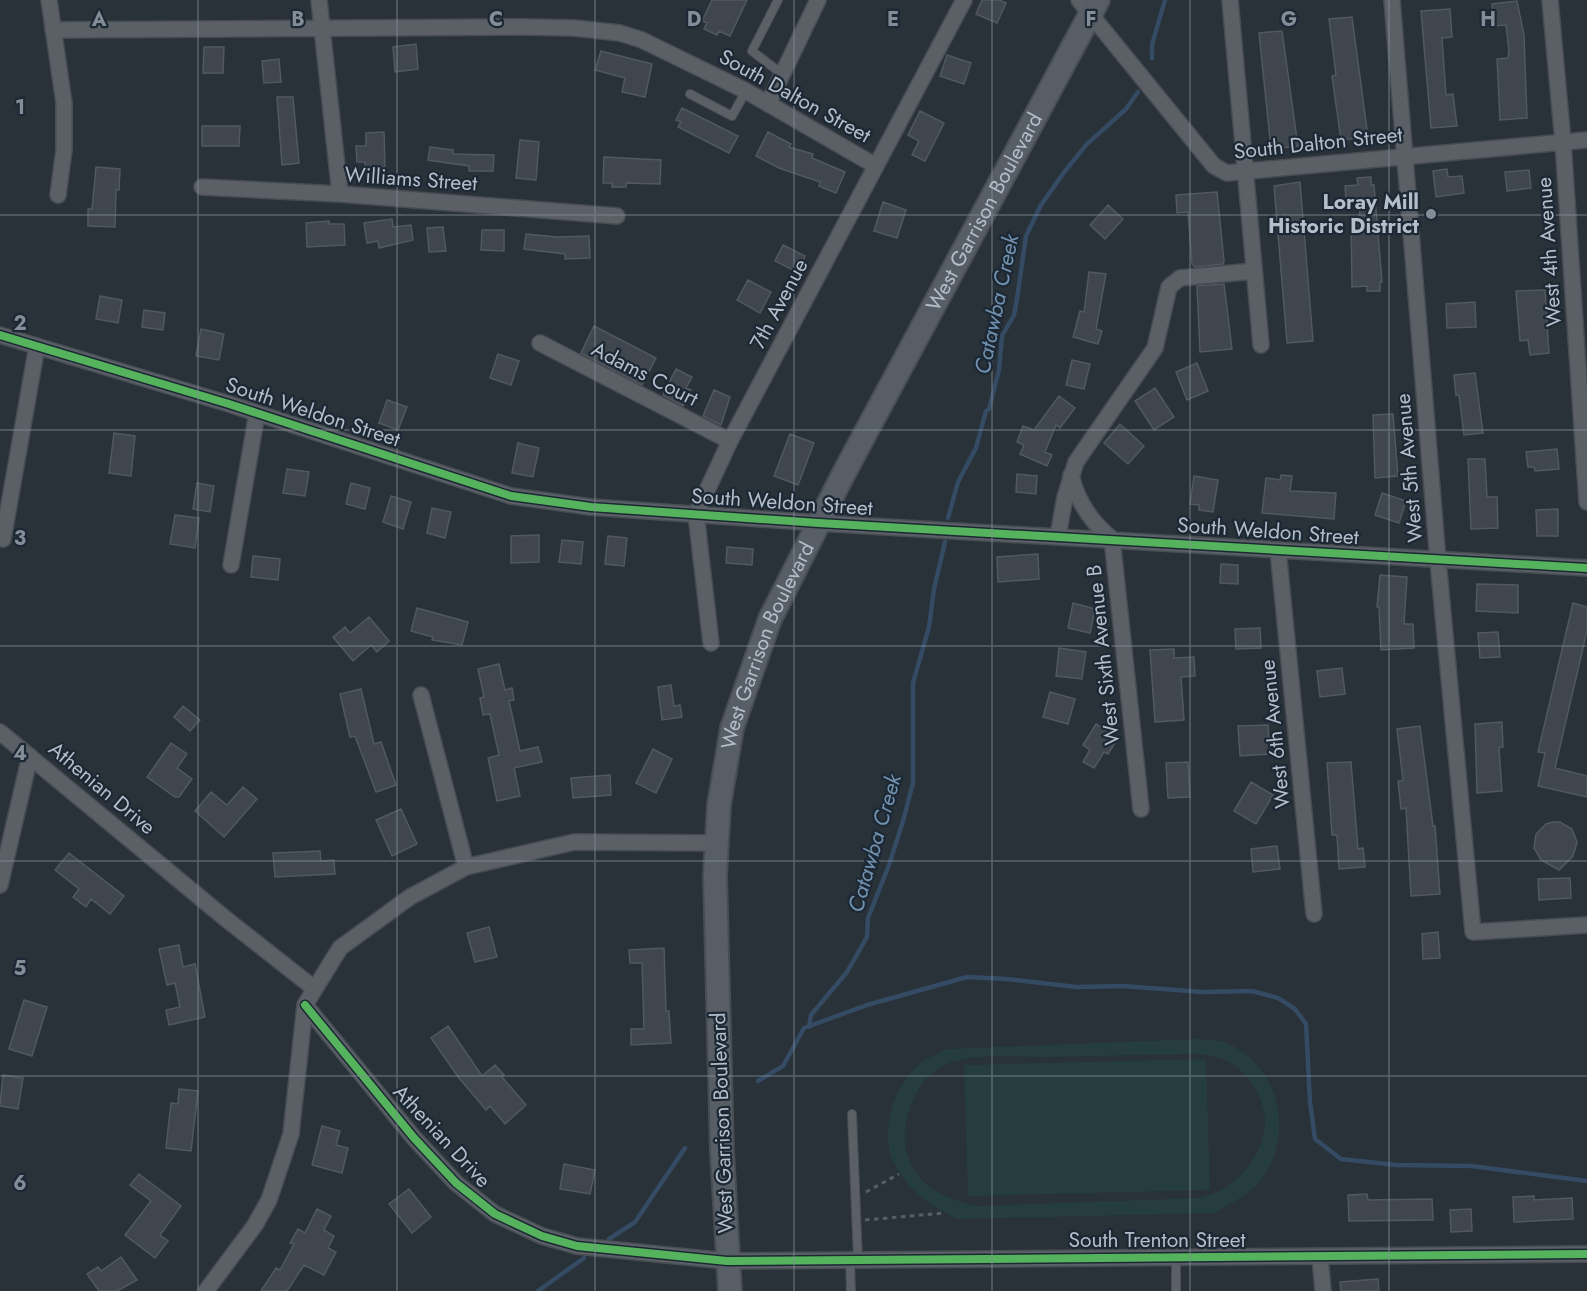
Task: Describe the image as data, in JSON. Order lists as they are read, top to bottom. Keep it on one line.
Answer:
{"streets":{"main road":["West Garrison Boulevard"],"street":["South Dalton Street","Williams Street","West 4th Avenue","7th Avenue","Adams Court","South Weldon Street","West 5th Avenue","West Sixth Avenue B","West 6th Avenue","Athenian Drive","South Trenton Street"]},"crossings":[["South Dalton Street","West Garrison Boulevard"],["South Dalton Street","West 4th Avenue"],["South Dalton Street","7th Avenue"],["South Dalton Street","West 5th Avenue"],["West Garrison Boulevard","South Weldon Street"],["West Garrison Boulevard","Athenian Drive"],["West Garrison Boulevard","South Trenton Street"],["7th Avenue","Adams Court"],["7th Avenue","South Weldon Street"],["South Weldon Street","West 5th Avenue"],["South Weldon Street","West Sixth Avenue B"],["South Weldon Street","West 6th Avenue"],["Athenian Drive","South Trenton Street"]],"water":["Catawba Creek"],"places":["Loray Mill Historic District"],"grid":{"columns":["A","B","C","D","E","F","G","H"],"rows":["1","2","3","4","5","6"]}}
